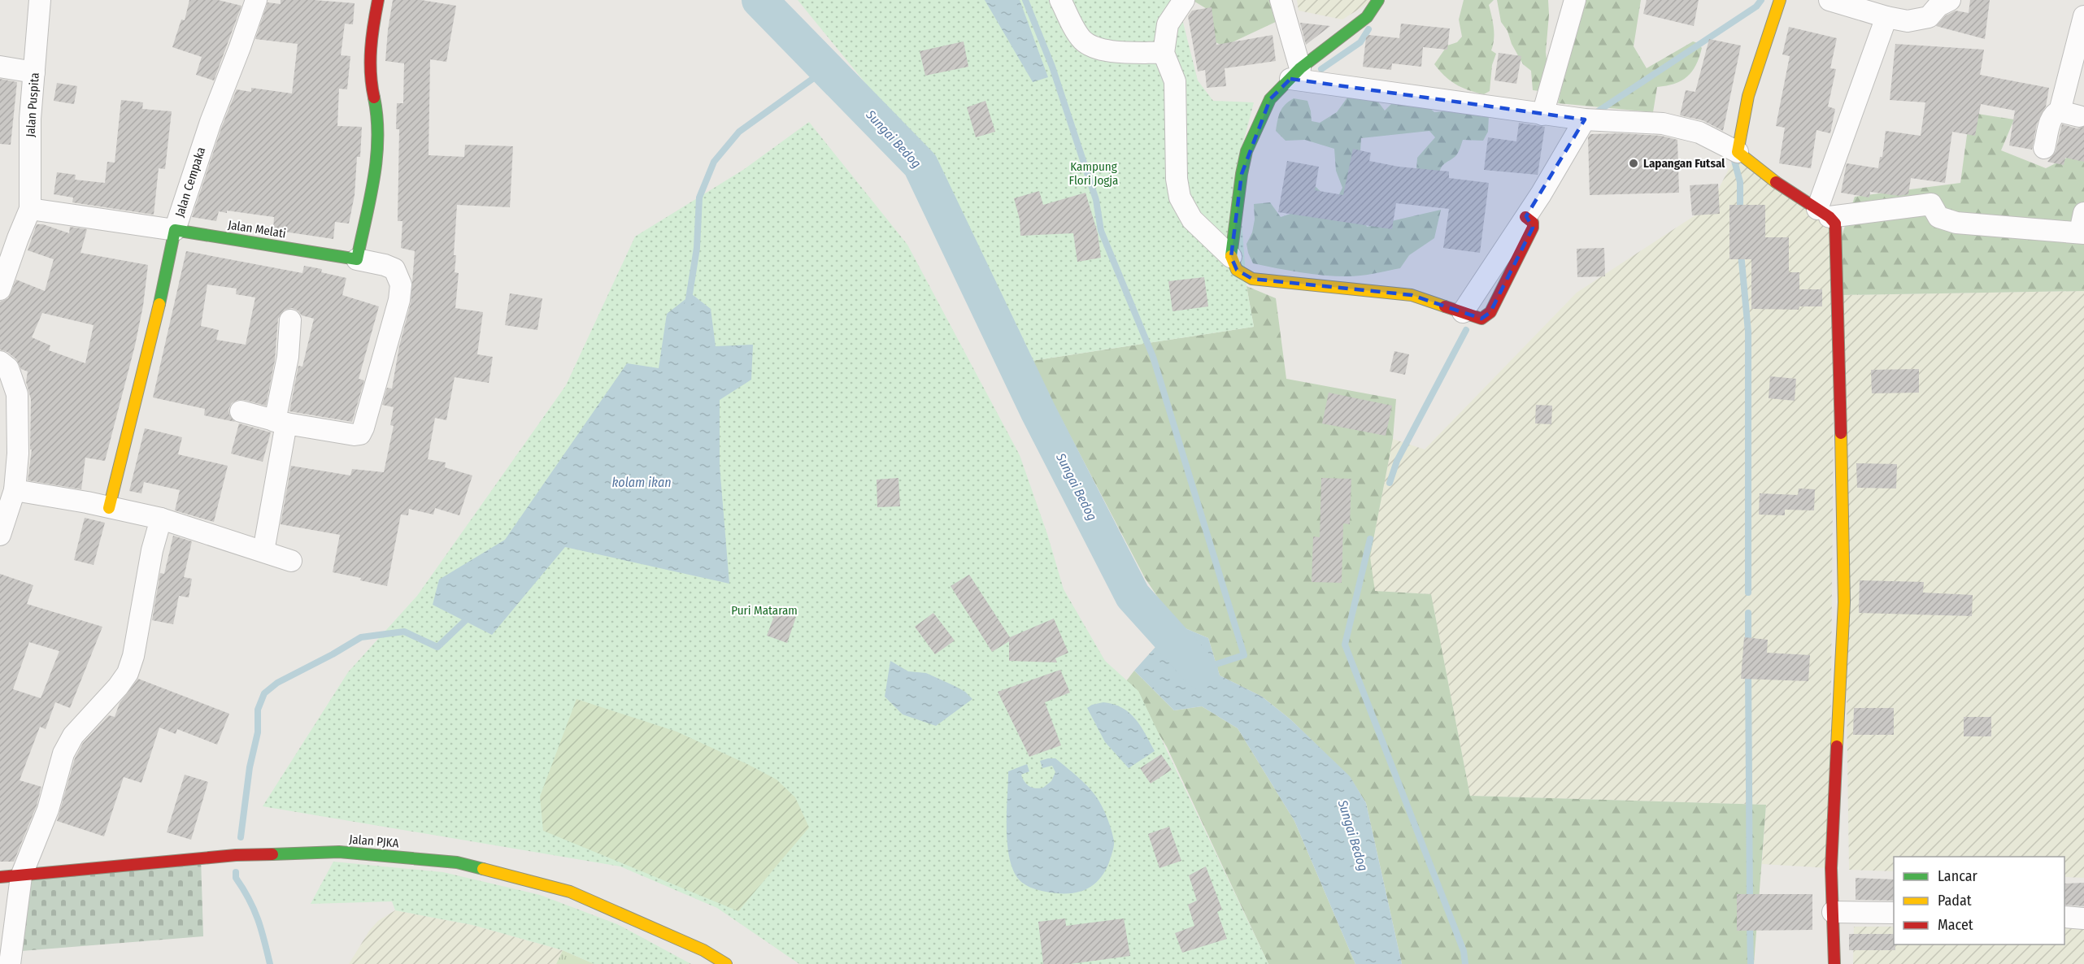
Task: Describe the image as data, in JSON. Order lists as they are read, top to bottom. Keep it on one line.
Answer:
{"streets":{"street":["Jalan Puspita","Jalan Cempaka","Jalan Melati","Jalan PJKA"]},"crossings":[["Jalan Puspita","Jalan Cempaka"],["Jalan Cempaka","Jalan Melati"]],"water":["Sungai Bedog","kolam ikan"],"parks":["Kampung Flori Jogja","Puri Mataram"],"places":["Lapangan Futsal"],"legend":["Lancar","Padat","Macet"]}
